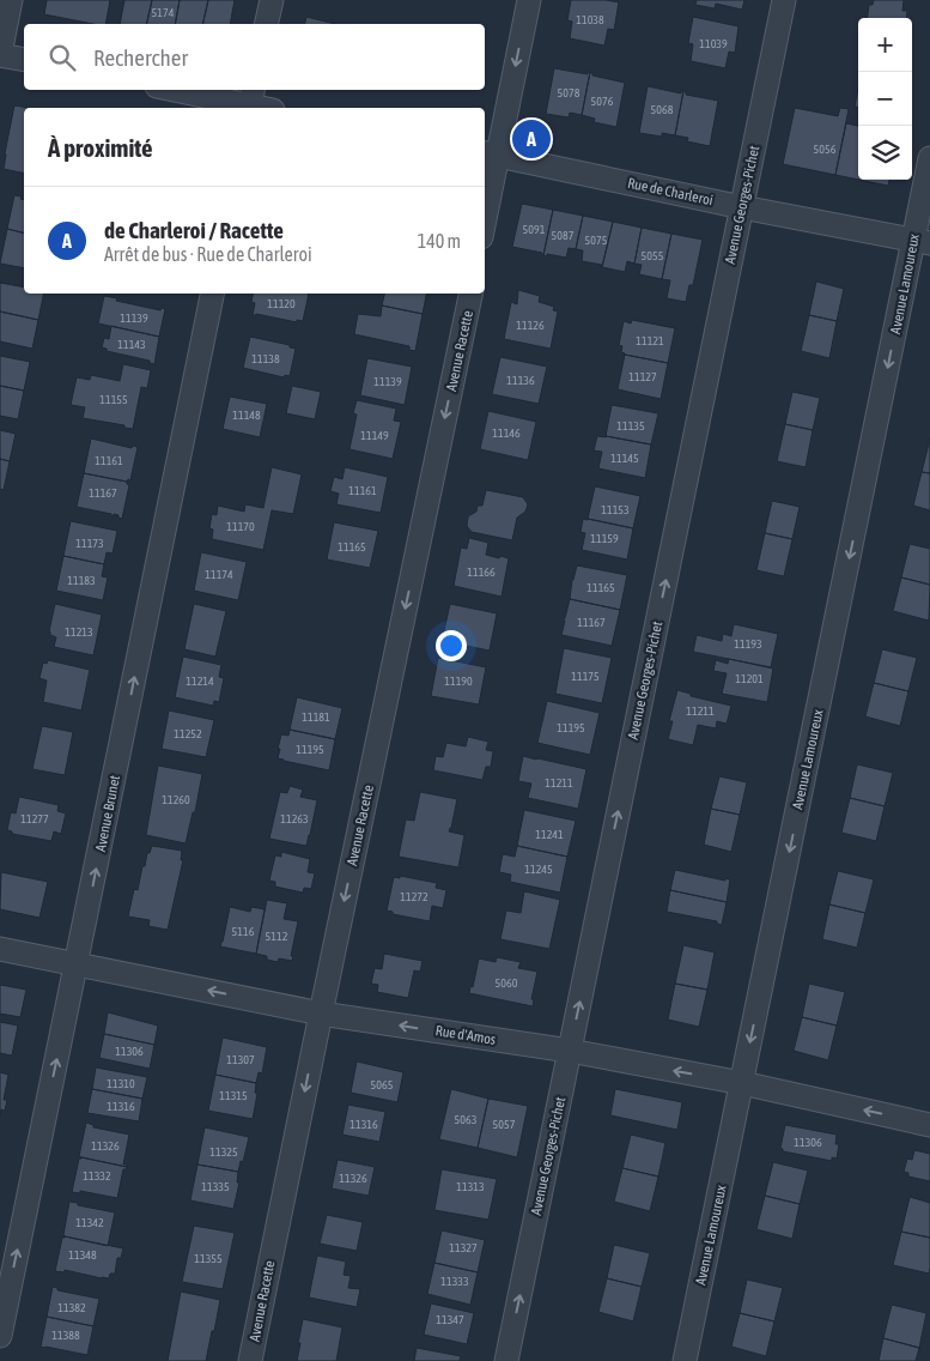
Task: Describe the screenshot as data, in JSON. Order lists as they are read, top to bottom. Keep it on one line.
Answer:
{"streets":{"street":["Rue de Charleroi","Avenue Georges-Pichet","Avenue Lamoureux","Avenue Racette","Avenue Brunet","Rue d'Amos"]},"crossings":[["Rue de Charleroi","Avenue Georges-Pichet"],["Rue de Charleroi","Avenue Lamoureux"],["Avenue Georges-Pichet","Rue d'Amos"],["Avenue Lamoureux","Rue d'Amos"],["Avenue Racette","Rue d'Amos"],["Avenue Brunet","Rue d'Amos"]],"one_way":["Avenue Georges-Pichet","Avenue Lamoureux","Avenue Racette","Avenue Brunet","Rue d'Amos"],"house_numbers":["5174","11038","11039","5078","5076","5068","5056","5091","5087","5075","5055","11120","11139","11126","11121","11143","11138","11127","11136","11139","11155","11148","11135","11146","11149","11145","11161","11161","11167","11153","11170","11159","11173","11165","11166","11174","11183","11165","11167","11213","11193","11175","11201","11214","11190","11211","11181","11195","11252","11195","11211","11260","11277","11263","11241","11245","11272","5116","5112","5060","11306","11307","11310","5065","11315","11316","5063","11316","5057","11306","11326","11325","11332","11326","11335","11313","11342","11327","11348","11355","11333","11382","11347","11388"],"page":{"map_buttons":["+","−"],"search":"Rechercher","heading":"À proximité","pins":"A","list":[{"mark":"A","name":"de Charleroi / Racette","note":"Arrêt de bus · Rue de Charleroi","value":"140 m"}]}}
